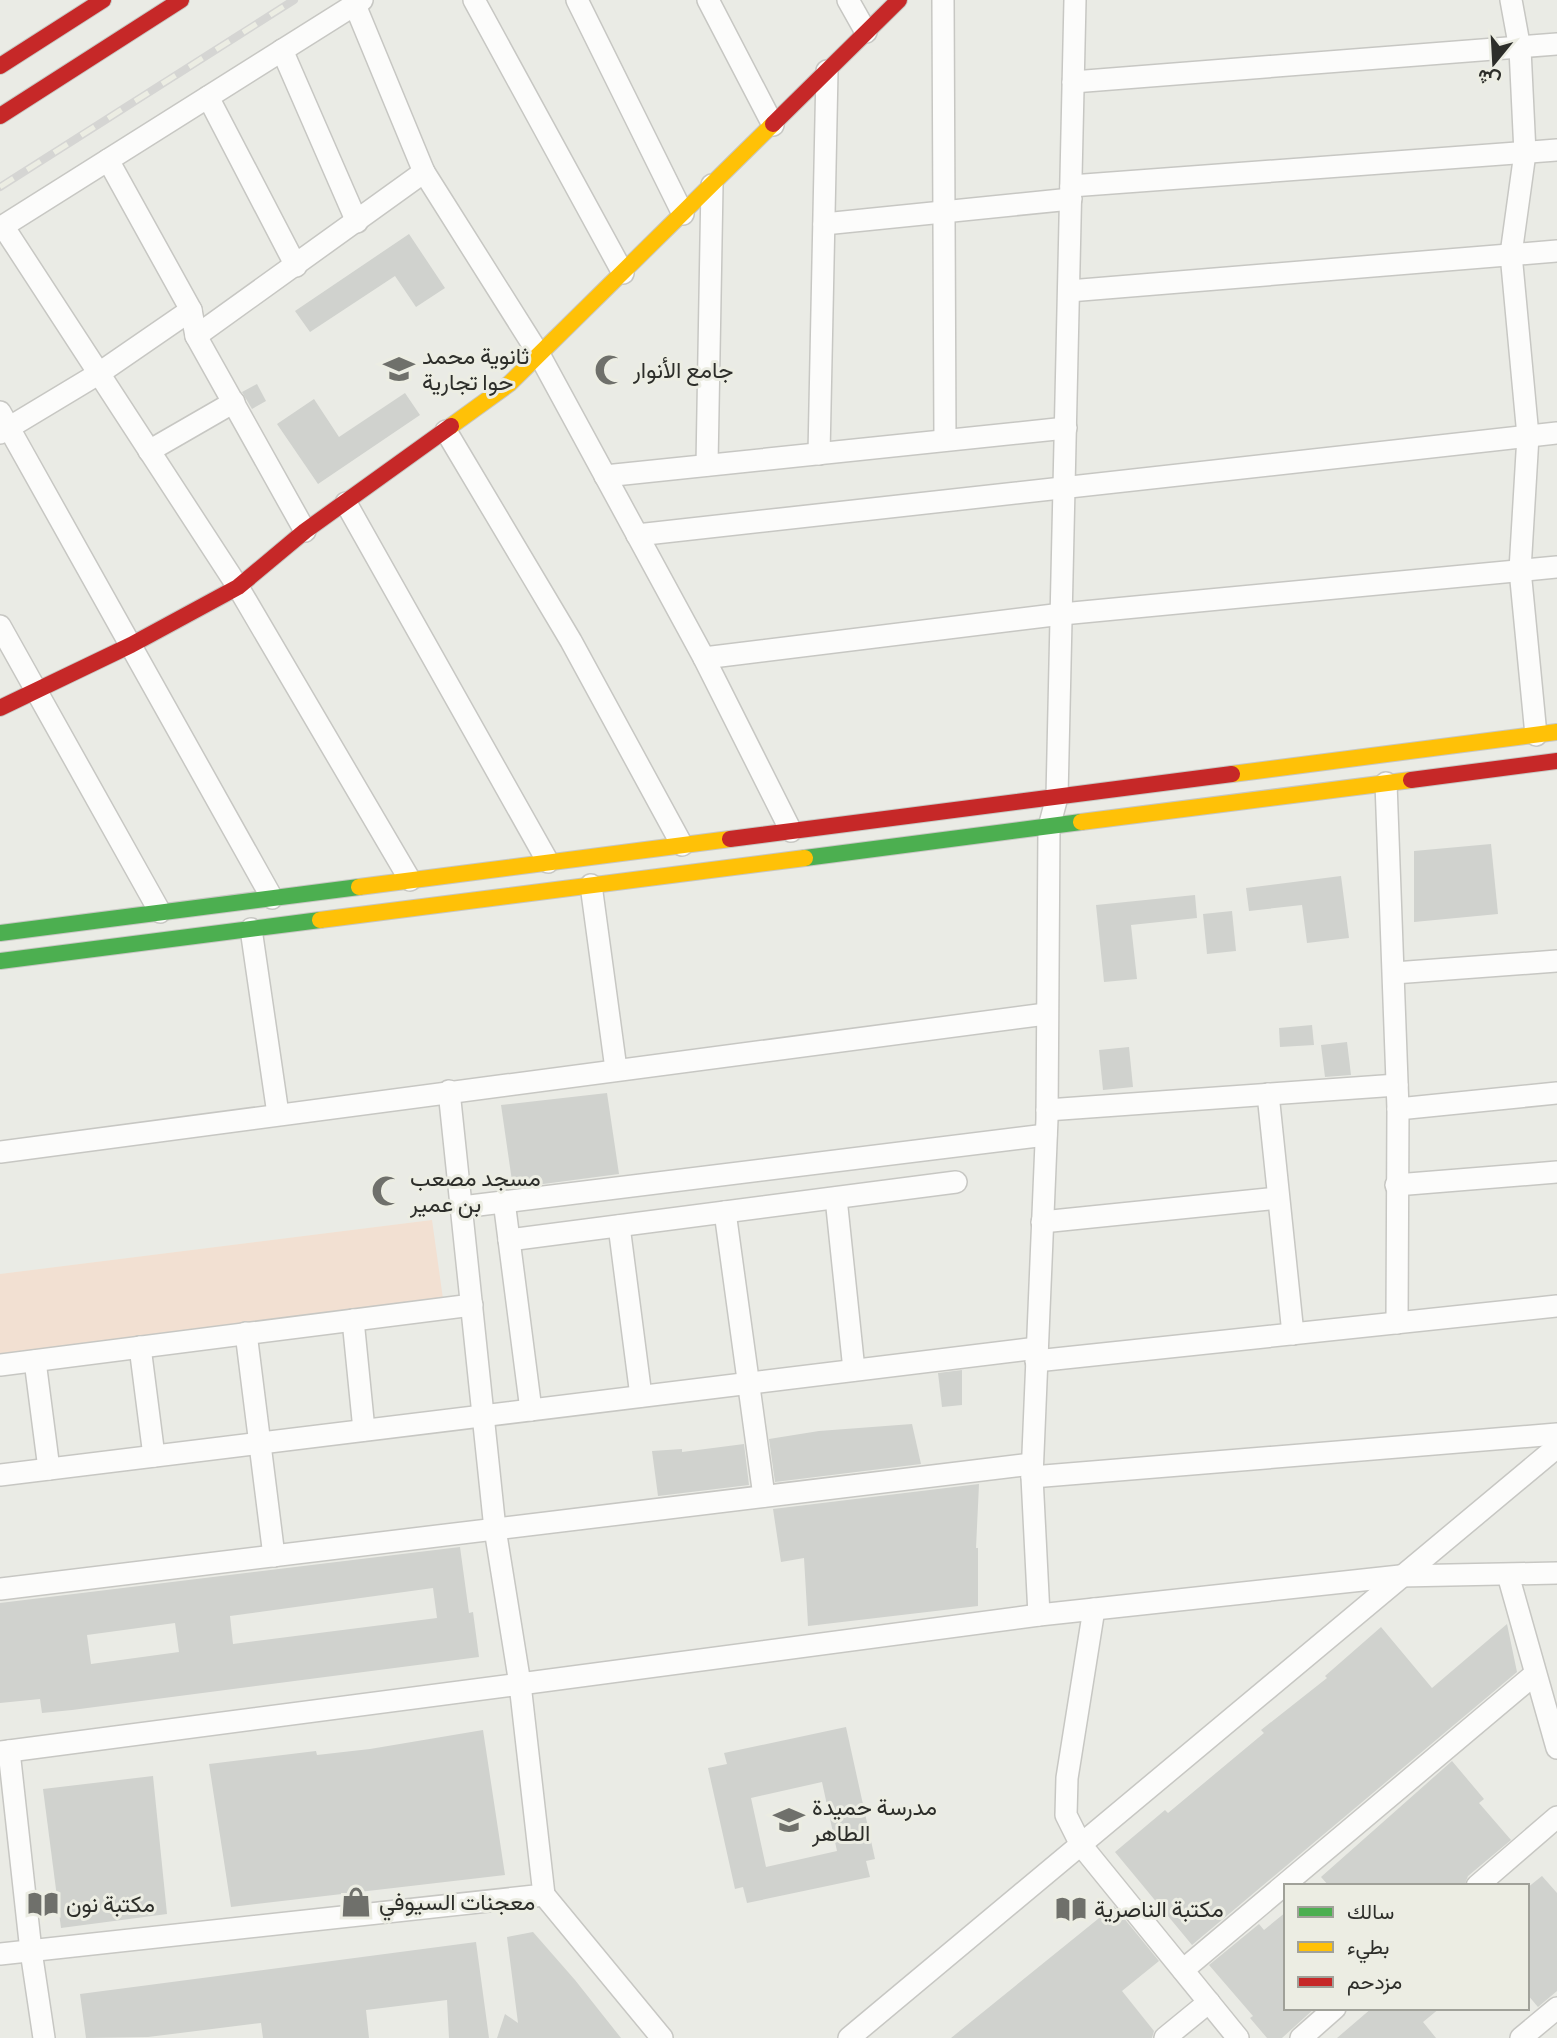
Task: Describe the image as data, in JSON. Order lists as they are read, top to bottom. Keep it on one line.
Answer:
{"places":{"school or university":["ثانوية محمد حوا تجارية","مدرسة حميدة الطاهر"],"mosque":["جامع الأنوار","مسجد مصعب بن عمير"],"shop":["معجنات السيوفي"],"library":["مكتبة نون","مكتبة الناصرية"]},"legend":["سالك","بطيء","مزدحم"],"north":"bottom"}
